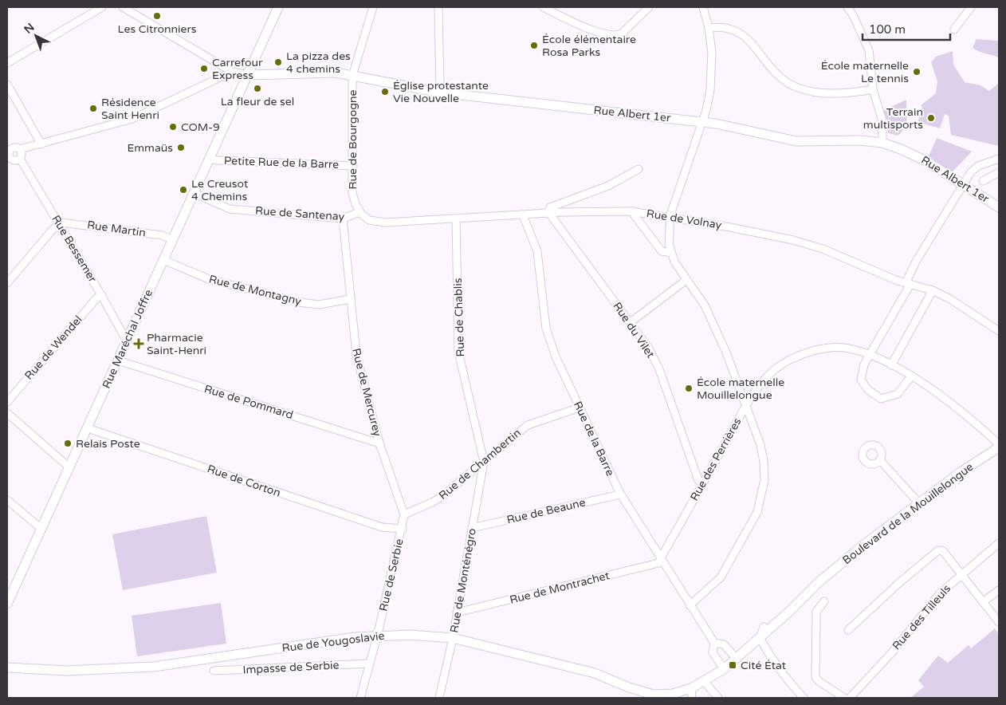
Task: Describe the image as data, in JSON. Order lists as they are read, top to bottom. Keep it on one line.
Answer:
{"streets":{"main road":["Rue Albert 1er","Rue Maréchal Joffre","Boulevard de la Mouillelongue","Rue de Yougoslavie"],"street":["Rue de Bourgogne","Petite Rue de la Barre","Rue de Santenay","Rue de Volnay","Rue Martin","Rue Bessemer","Rue de Montagny","Rue de Chablis","Rue du Vilet","Rue de Wendel","Rue de Mercurey","Rue de Pommard","Rue de la Barre","Rue des Perrières","Rue de Chambertin","Rue de Corton","Rue de Beaune","Rue de Serbie","Rue de Monténégro","Rue de Montrachet","Rue des Tilleuls","Impasse de Serbie"]},"crossings":[["Rue Albert 1er","Rue de Bourgogne"],["Rue Albert 1er","Rue Maréchal Joffre"],["Rue de Bourgogne","Petite Rue de la Barre"],["Rue de Bourgogne","Rue de Santenay"],["Rue de Bourgogne","Rue de Volnay"],["Petite Rue de la Barre","Rue Maréchal Joffre"],["Rue de Santenay","Rue de Volnay"],["Rue de Santenay","Rue Maréchal Joffre"],["Rue de Santenay","Rue de Mercurey"],["Rue de Volnay","Rue de Chablis"],["Rue de Volnay","Rue du Vilet"],["Rue de Volnay","Rue de la Barre"],["Rue Martin","Rue Bessemer"],["Rue Martin","Rue Maréchal Joffre"],["Rue Bessemer","Rue Maréchal Joffre"],["Rue Bessemer","Rue de Wendel"],["Rue de Montagny","Rue Maréchal Joffre"],["Rue de Montagny","Rue de Mercurey"],["Rue de Chablis","Rue de Chambertin"],["Rue de Chablis","Rue de Monténégro"],["Rue du Vilet","Rue des Perrières"],["Rue Maréchal Joffre","Rue de Pommard"],["Rue Maréchal Joffre","Rue de Corton"],["Rue de Mercurey","Rue de Pommard"],["Rue de Mercurey","Rue de Chambertin"],["Rue de Mercurey","Rue de Serbie"],["Rue de la Barre","Rue des Perrières"],["Rue de la Barre","Rue de Chambertin"],["Rue de la Barre","Rue de Beaune"],["Rue de la Barre","Boulevard de la Mouillelongue"],["Rue de la Barre","Rue de Montrachet"],["Rue des Perrières","Boulevard de la Mouillelongue"],["Rue des Perrières","Rue de Montrachet"],["Rue de Chambertin","Rue de Serbie"],["Rue de Chambertin","Rue de Monténégro"],["Rue de Corton","Rue de Serbie"],["Rue de Beaune","Rue de Monténégro"],["Boulevard de la Mouillelongue","Rue de Yougoslavie"],["Rue de Serbie","Rue de Yougoslavie"],["Rue de Serbie","Impasse de Serbie"],["Rue de Monténégro","Rue de Montrachet"],["Rue de Monténégro","Rue de Yougoslavie"]],"places":{"other":["Les Citronniers","École élémentaire Rosa Parks","La pizza des 4 chemins","Carrefour Express","École maternelle Le tennis","La fleur de sel","Église protestante Vie Nouvelle","Résidence Saint Henri","Terrain multisports","COM-9","Emmaüs","Le Creusot 4 Chemins","École maternelle Mouillelongue","Relais Poste"],"health":["Pharmacie Saint-Henri"],"transit":["Cité État"]},"scale_bar":"100 m","north":"top left"}
